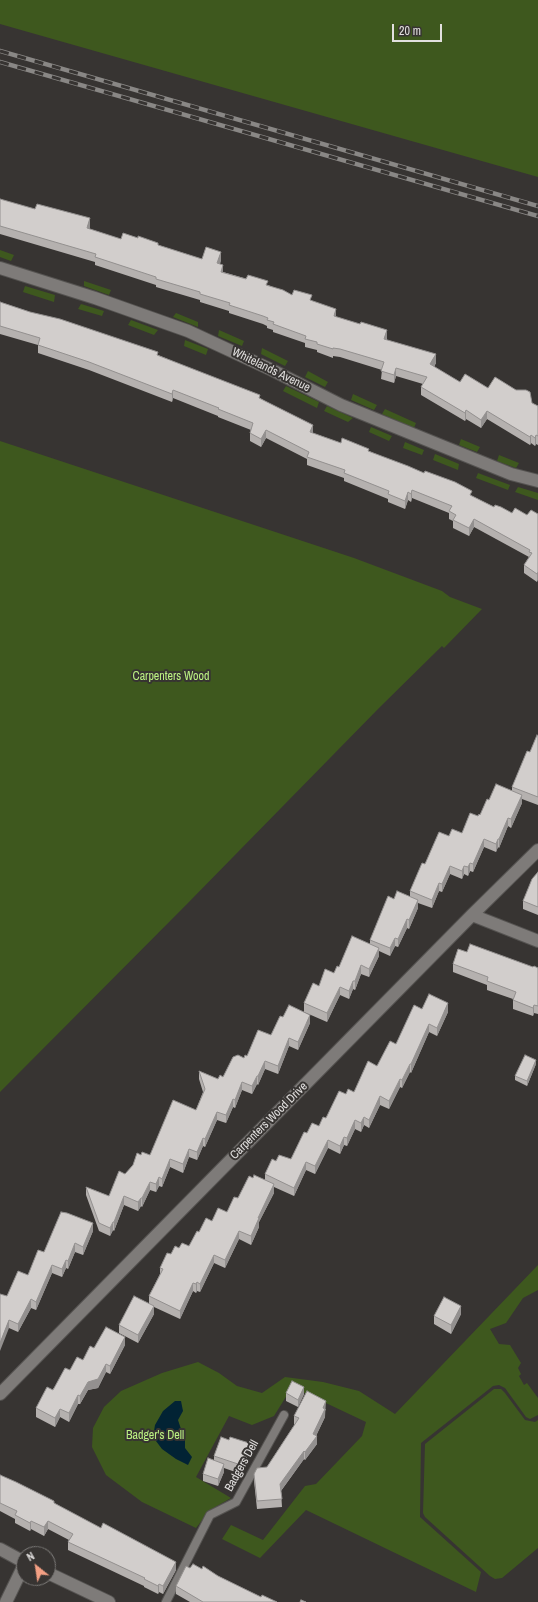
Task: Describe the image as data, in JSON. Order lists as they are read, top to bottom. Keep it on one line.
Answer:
{"streets":{"street":["Whitelands Avenue","Carpenters Wood Drive"],"lane":["Badgers Dell"]},"parks":["Carpenters Wood","Badger's Dell"],"scale_bar":"20 m","north":"top left"}
